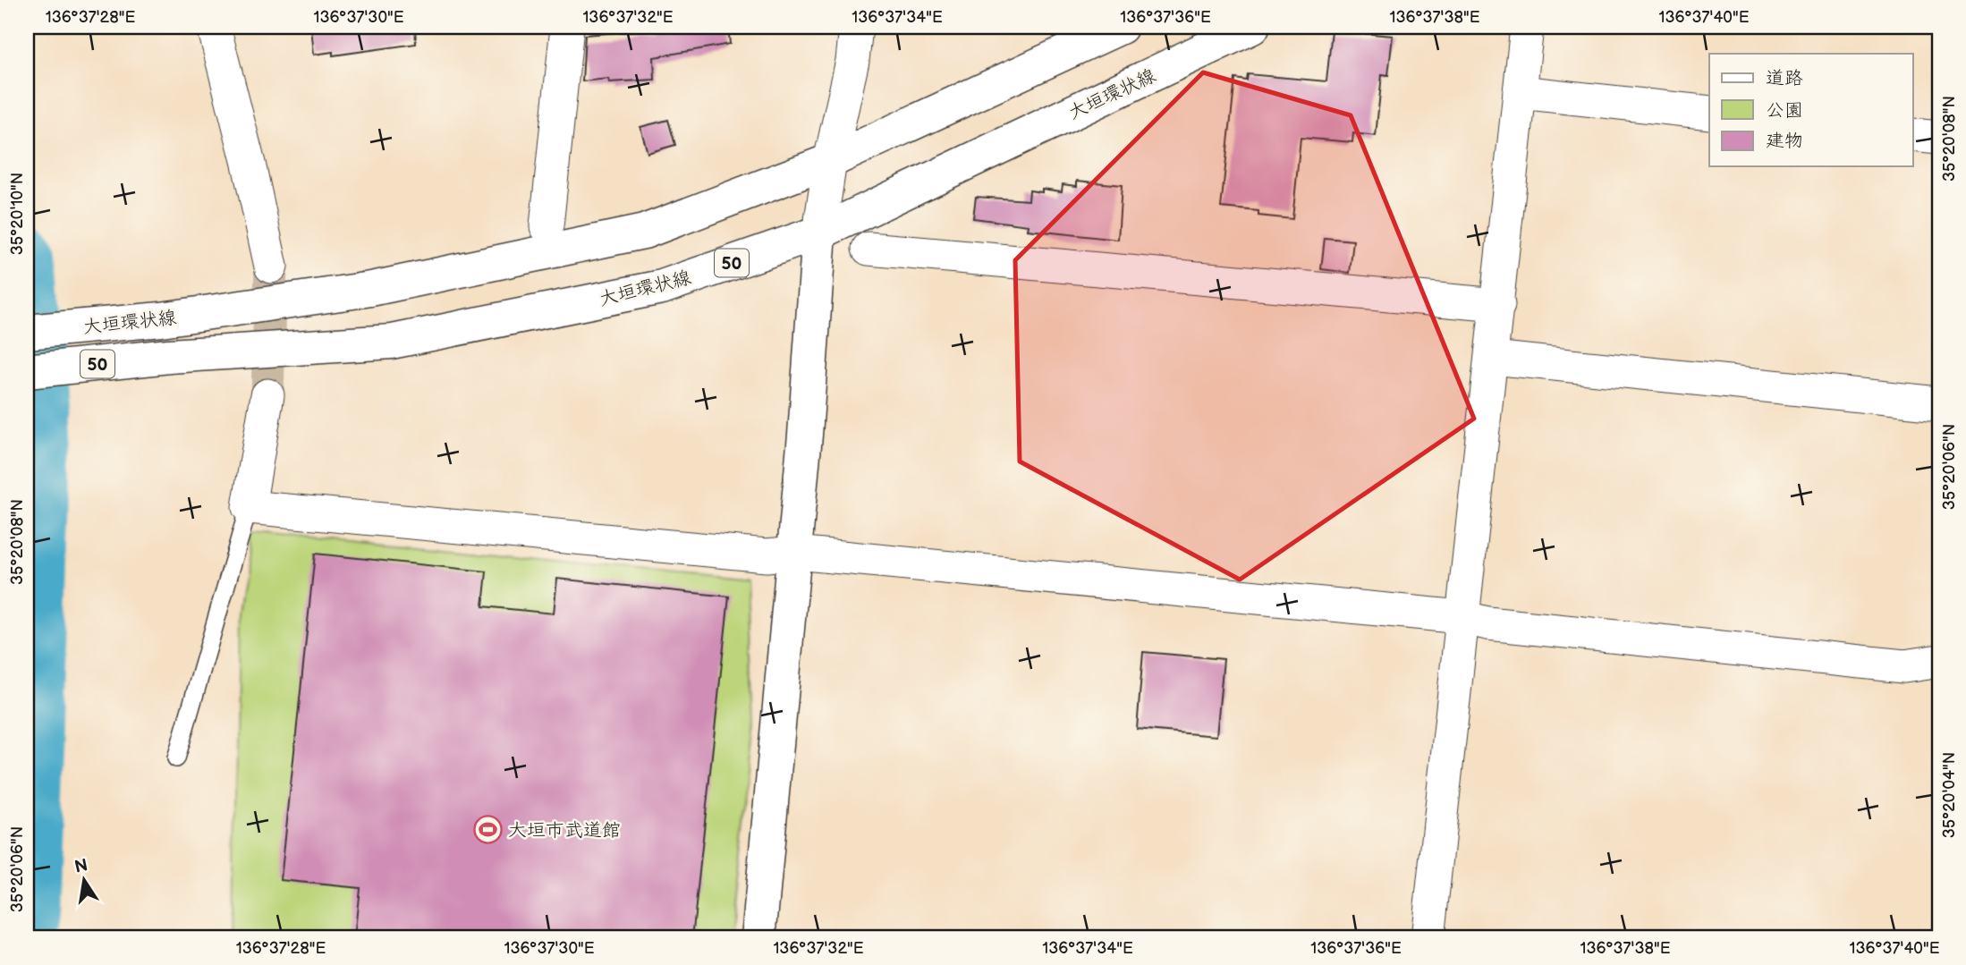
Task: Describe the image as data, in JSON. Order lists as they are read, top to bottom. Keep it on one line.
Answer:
{"streets":{"main road":["大垣環状線","50"]},"places":{"sports":["大垣市武道館"]},"legend":["道路","公園","建物"],"north":"top","coordinates":["136°37'28\"E","136°37'30\"E","136°37'32\"E","136°37'34\"E","136°37'36\"E","136°37'38\"E","136°37'40\"E","35°20'08\"N","35°20'10\"N","35°20'06\"N","35°20'04\"N"]}
